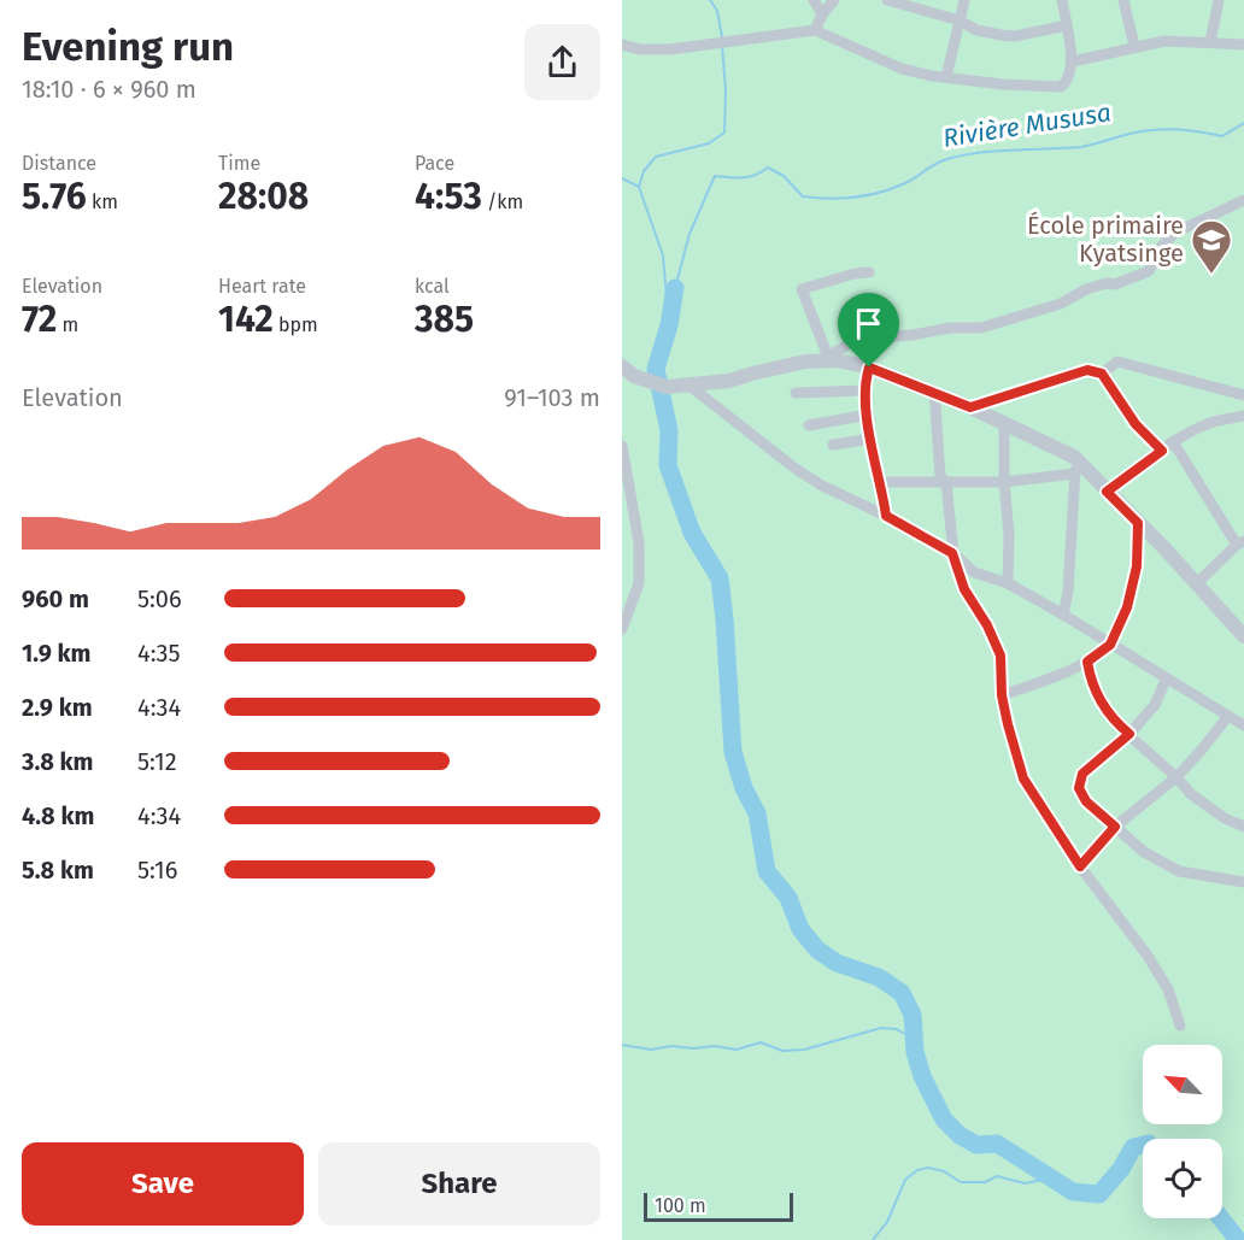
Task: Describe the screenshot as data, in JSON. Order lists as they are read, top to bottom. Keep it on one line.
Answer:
{"water":["Rivière Mususa"],"places":{"school or university":["École primaire Kyatsinge"]},"scale_bar":"100 m","north":"top left","page":{"heading":["Evening run","18:10 · 6 × 960 m"],"stats":[["Distance","5.76 km"],["Time","28:08"],["Pace","4:53 /km"],["Elevation","72 m"],["Heart rate","142 bpm"],["kcal","385"]],"chart":["Elevation","91–103 m"],"list":[{"name":"960 m","note":"5:06"},{"name":"1.9 km","note":"4:35"},{"name":"2.9 km","note":"4:34"},{"name":"3.8 km","note":"5:12"},{"name":"4.8 km","note":"4:34"},{"name":"5.8 km","note":"5:16"}],"buttons":["Save","Share"],"scale":"100 m"}}
